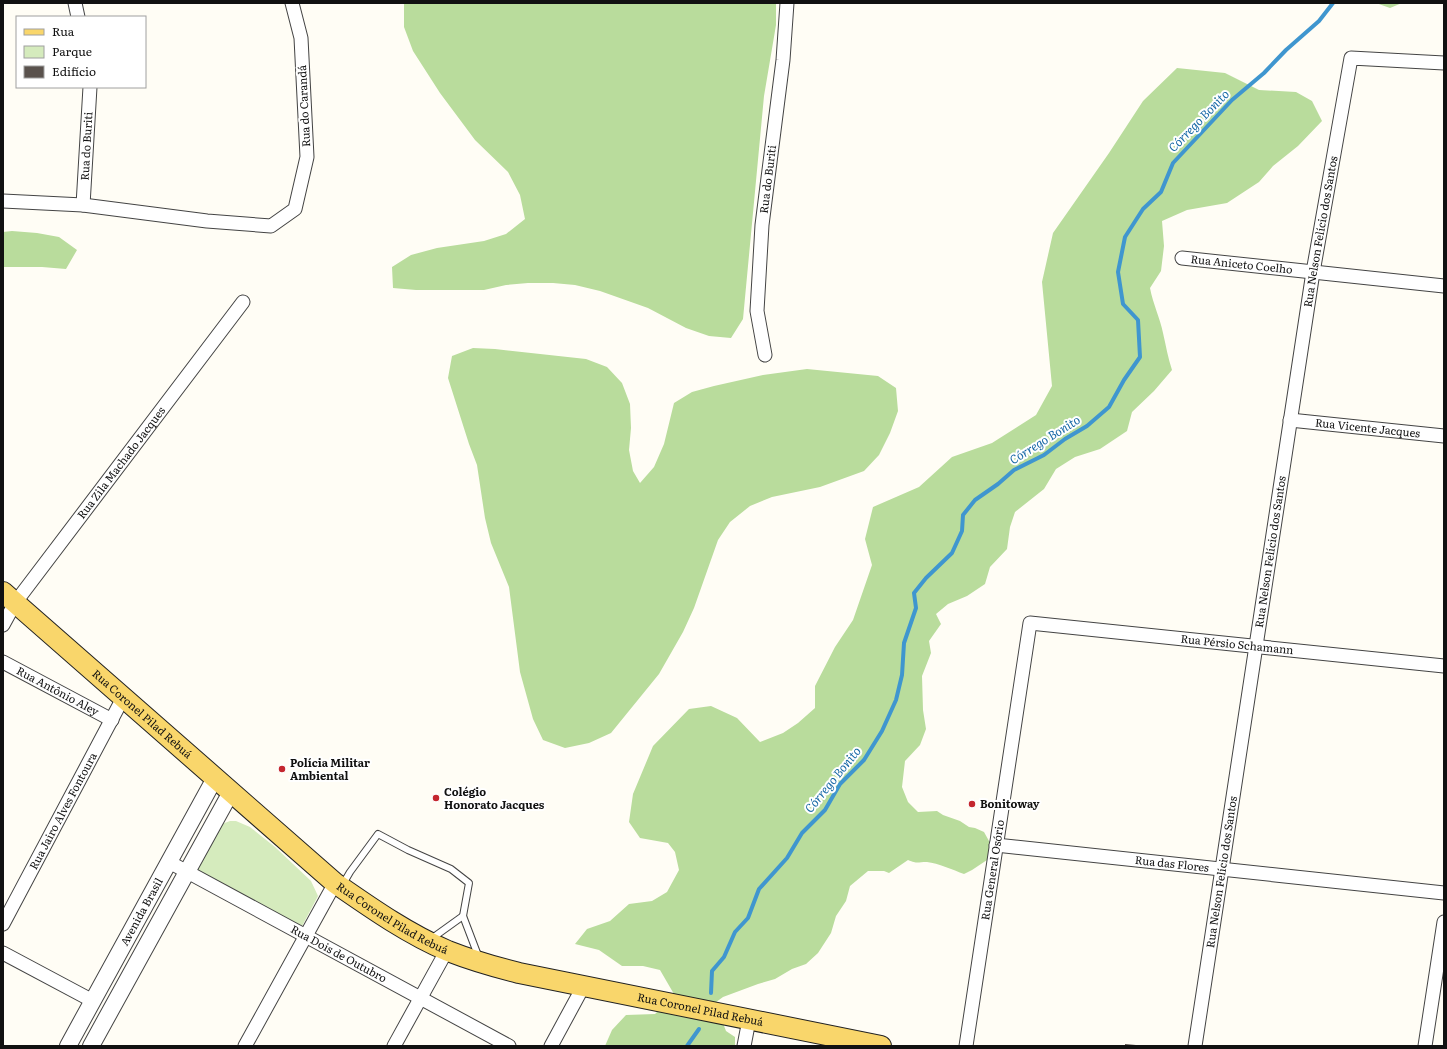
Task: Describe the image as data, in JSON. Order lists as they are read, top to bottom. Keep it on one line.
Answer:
{"streets":{"main road":["Rua Coronel Pilad Rebuá"],"street":["Rua do Carandá","Rua do Buriti","Rua Nelson Felício dos Santos","Rua Aniceto Coelho","Rua Vicente Jacques","Rua Zila Machado Jacques","Rua Pérsio Schamann","Rua Antônio Aley","Rua Jairo Alves Fontoura","Rua das Flores","Rua General Osório","Avenida Brasil","Rua Dois de Outubro"]},"crossings":[["Rua do Carandá","Rua do Buriti"],["Rua Nelson Felício dos Santos","Rua Aniceto Coelho"],["Rua Nelson Felício dos Santos","Rua Vicente Jacques"],["Rua Nelson Felício dos Santos","Rua Pérsio Schamann"],["Rua Nelson Felício dos Santos","Rua das Flores"],["Rua Zila Machado Jacques","Rua Coronel Pilad Rebuá"],["Rua Pérsio Schamann","Rua General Osório"],["Rua Antônio Aley","Rua Jairo Alves Fontoura"],["Rua Coronel Pilad Rebuá","Rua Jairo Alves Fontoura"],["Rua Coronel Pilad Rebuá","Avenida Brasil"],["Rua das Flores","Rua General Osório"],["Avenida Brasil","Rua Dois de Outubro"]],"water":["Córrego Bonito"],"places":["Polícia Militar Ambiental","Colégio Honorato Jacques","Bonitoway"],"legend":["Rua","Parque","Edifício"]}
